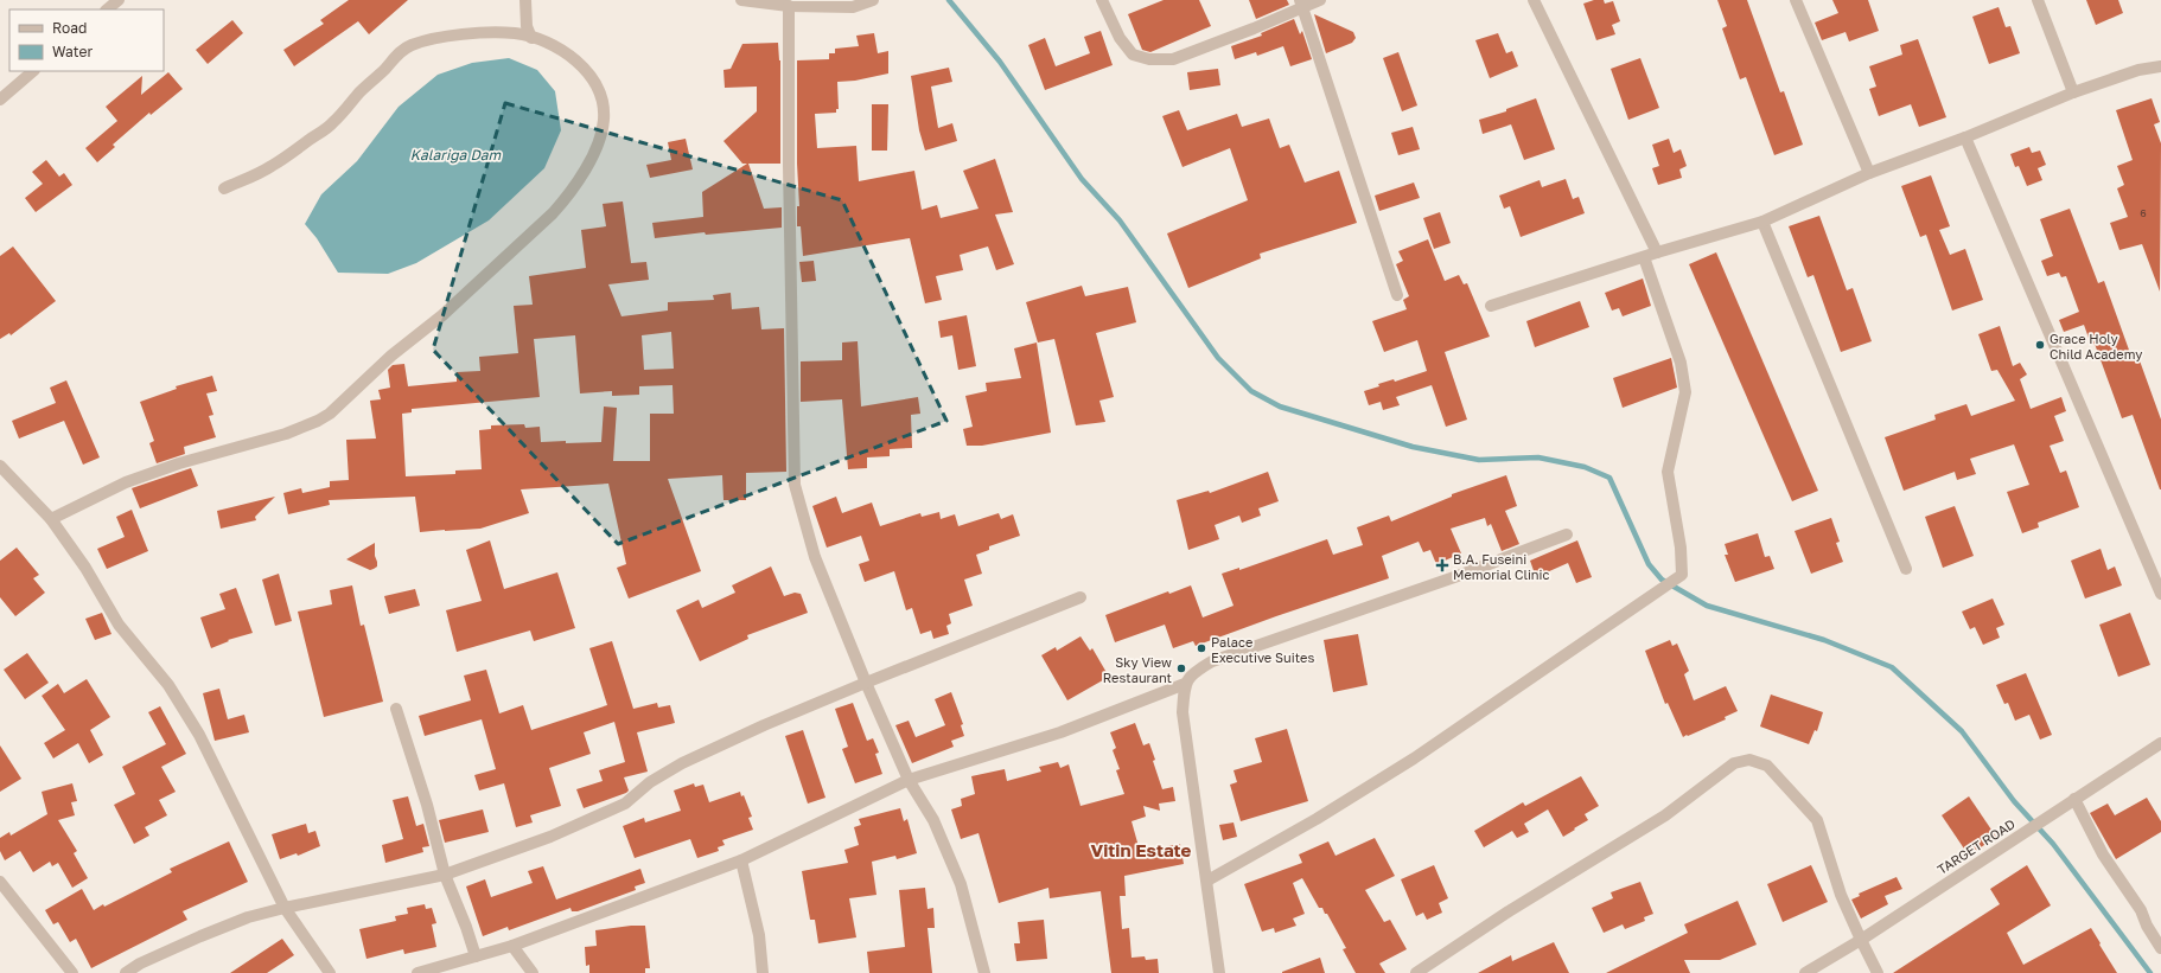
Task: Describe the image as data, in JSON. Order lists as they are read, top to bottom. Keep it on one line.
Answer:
{"streets":{"street":["TARGET ROAD"]},"districts":["Vitin Estate"],"water":["Kalariga Dam"],"places":{"other":["Grace Holy Child Academy","Palace Executive Suites","Sky View Restaurant"],"health":["B.A. Fuseini Memorial Clinic"]},"house_numbers":["6"],"legend":["Road","Water"]}
